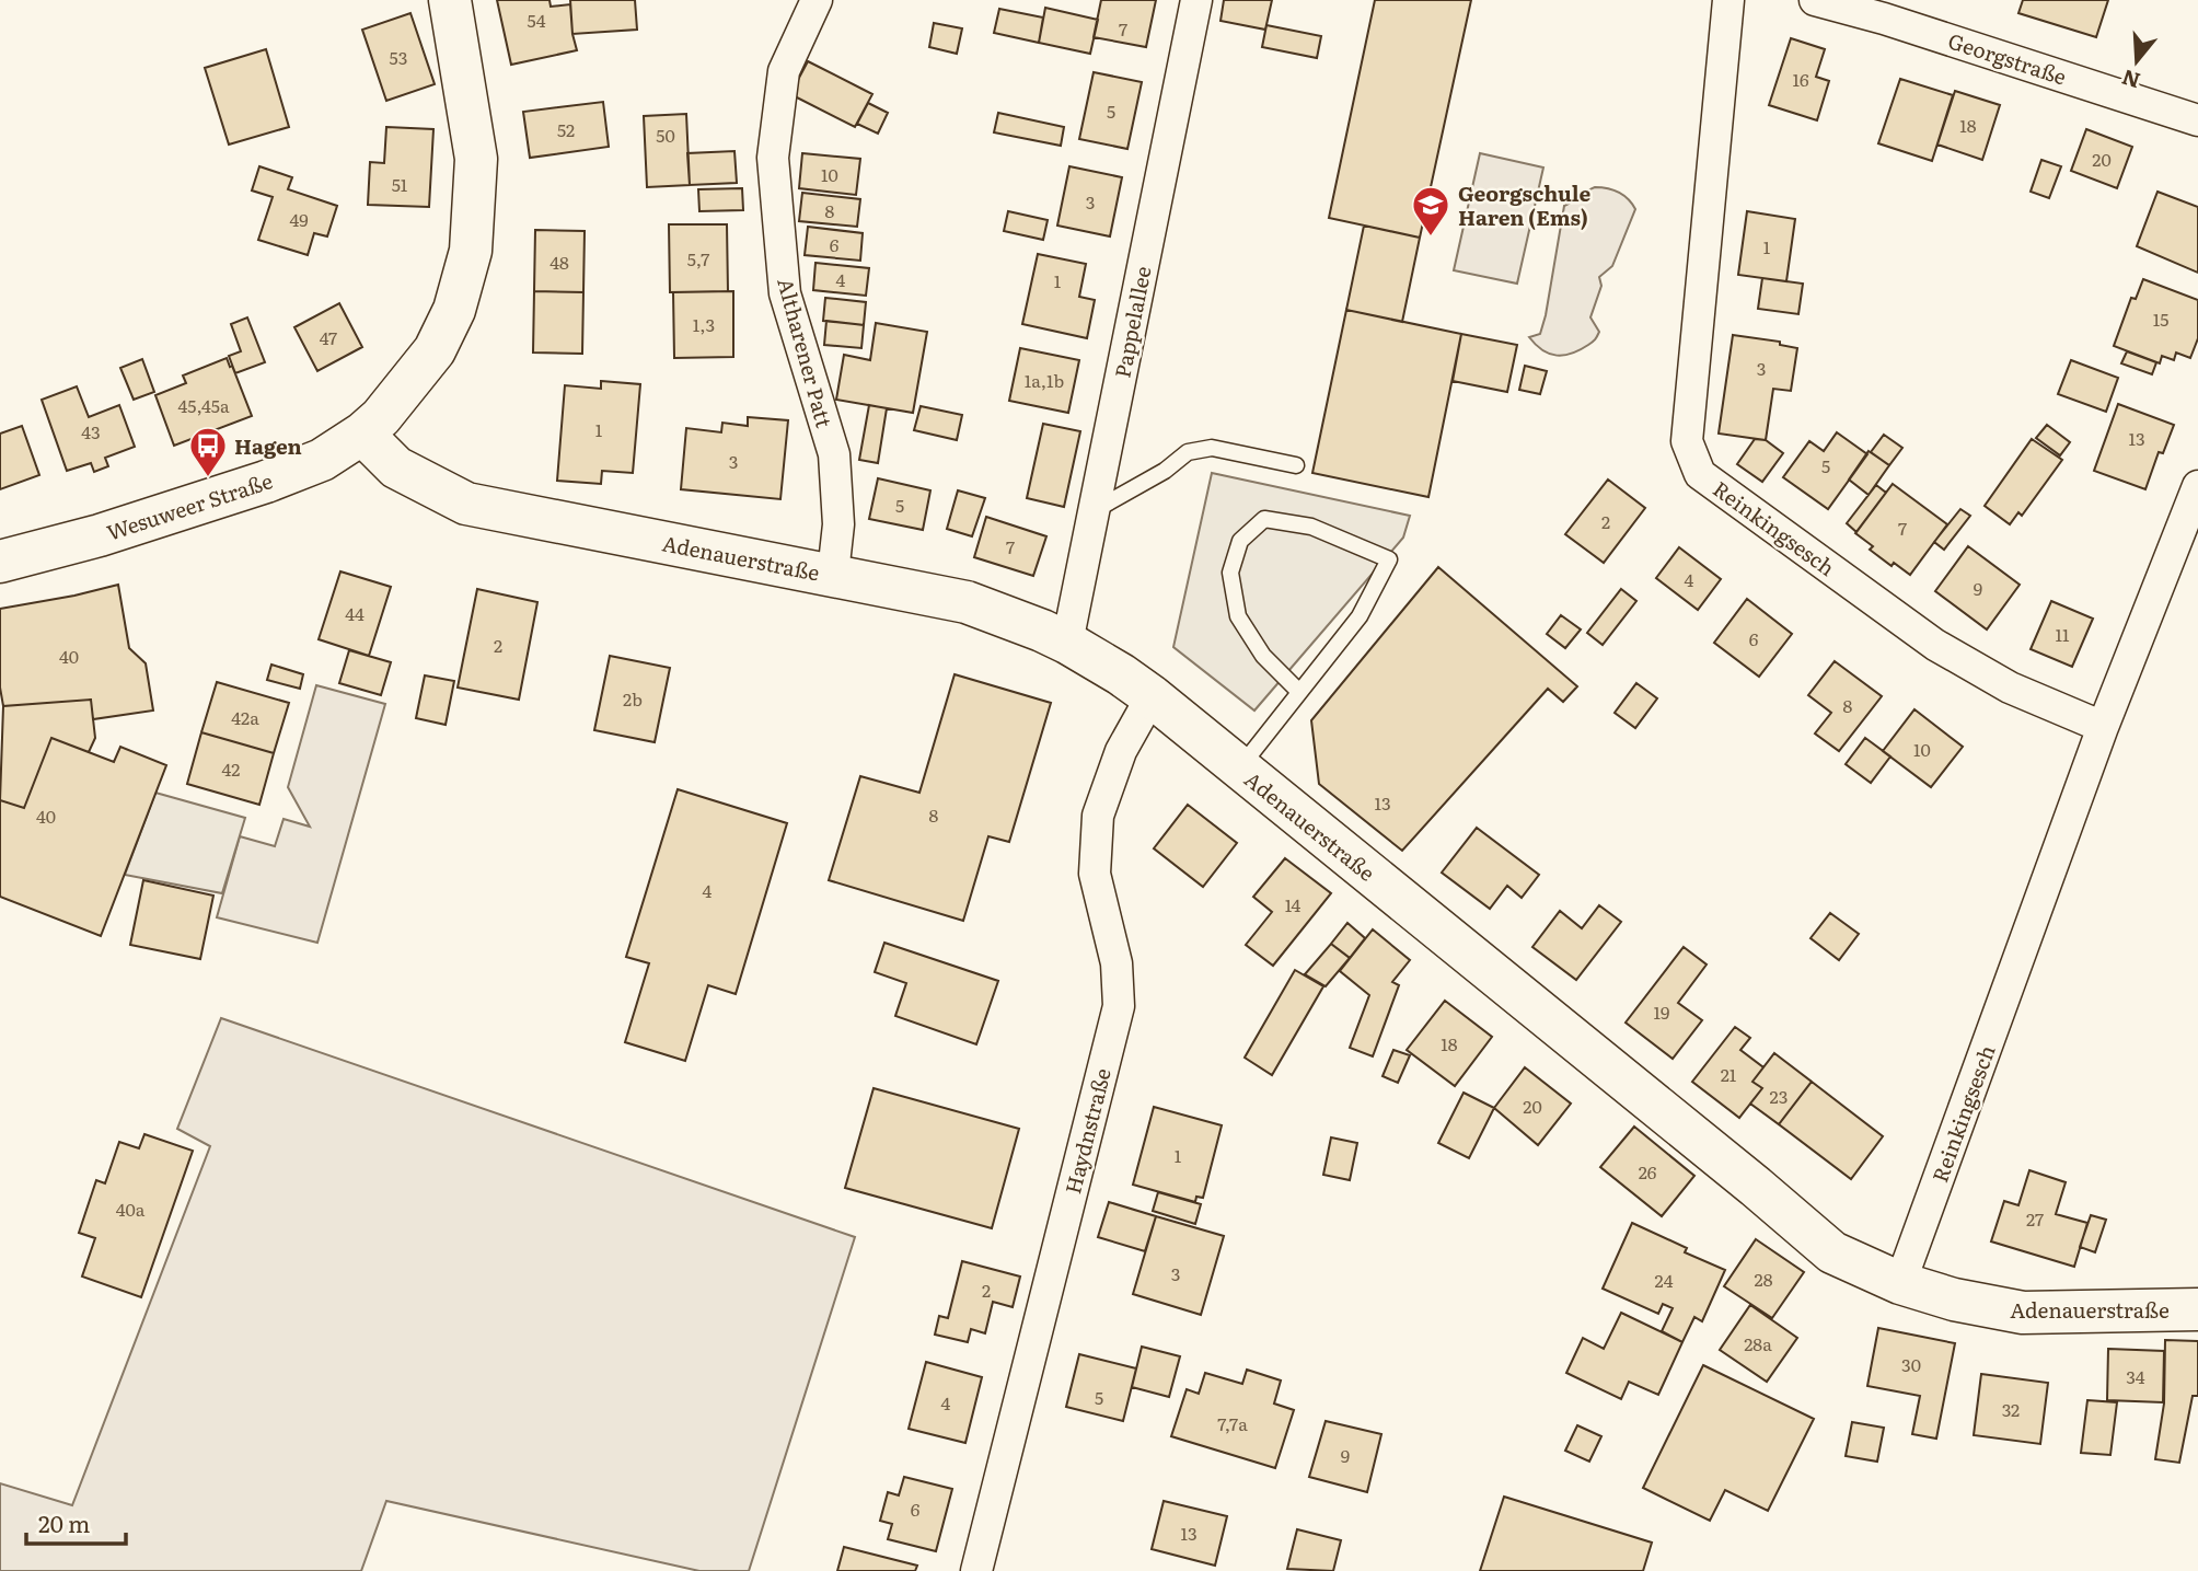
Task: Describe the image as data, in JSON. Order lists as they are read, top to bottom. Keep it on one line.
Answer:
{"streets":{"street":["Georgstraße","Pappelallee","Altharener Patt","Wesuweer Straße","Reinkingsesch","Adenauerstraße","Haydnstraße"]},"crossings":[["Pappelallee","Adenauerstraße"],["Altharener Patt","Adenauerstraße"],["Wesuweer Straße","Adenauerstraße"],["Reinkingsesch","Adenauerstraße"],["Adenauerstraße","Haydnstraße"]],"places":{"school or university":["Georgschule Haren (Ems)"],"bus stop":["Hagen"]},"house_numbers":["54","7","53","16","5","18","52","50","20","10","51","3","8","49","6","1","5,7","48","4","1","15","1,3","47","3","1a,1b","45,45a","1","43","13","3","5","5","2","7","7","4","9","44","11","6","2","40","2b","8","42a","10","42","13","8","40","4","14","19","18","21","23","20","1","26","40a","27","3","28","24","2","28a","30","34","5","4","32","7,7a","9","6","13"],"scale_bar":"20 m","north":"bottom"}
